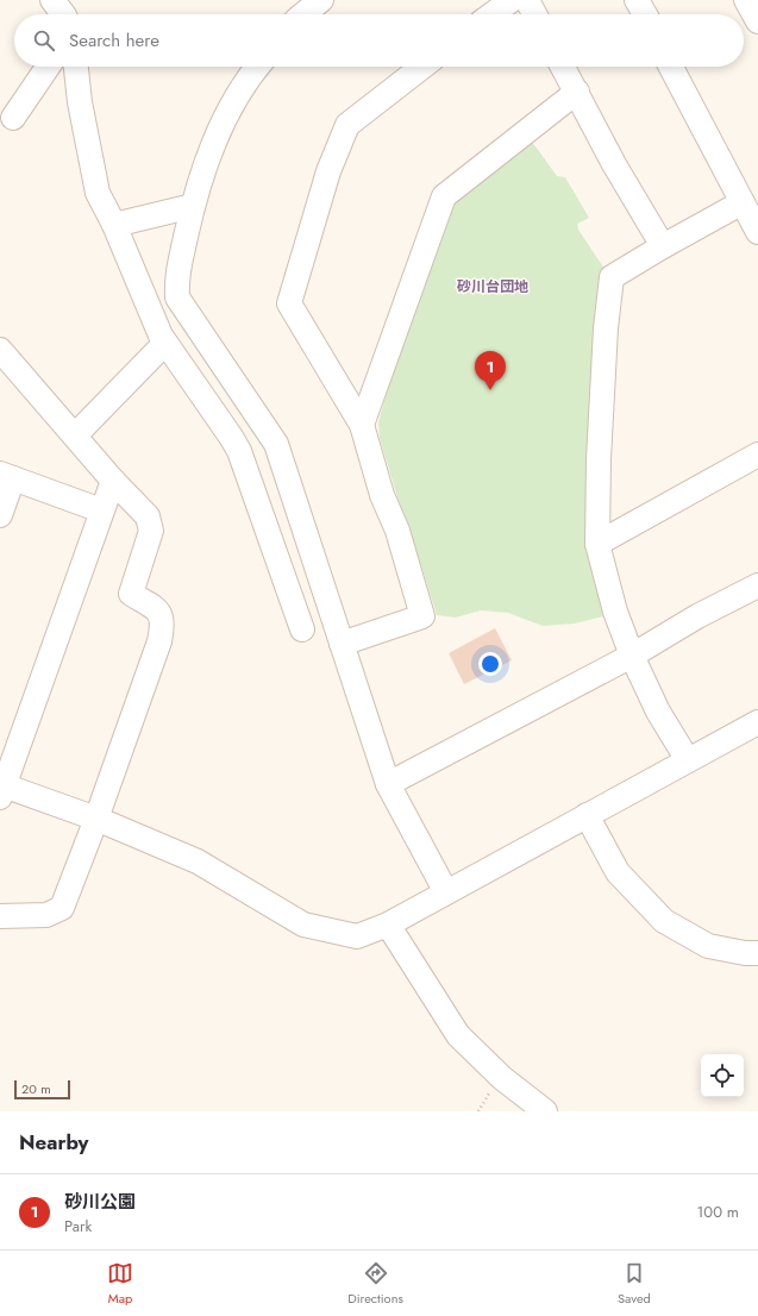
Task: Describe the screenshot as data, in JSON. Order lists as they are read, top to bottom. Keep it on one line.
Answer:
{"districts":["砂川台団地"],"scale_bar":"20 m","page":{"search":"Search here","pins":"1","scale":"20 m","heading":"Nearby","list":[{"mark":"1","name":"砂川公園","note":"Park","value":"100 m"}],"nav":["Map","Directions","Saved"]}}
